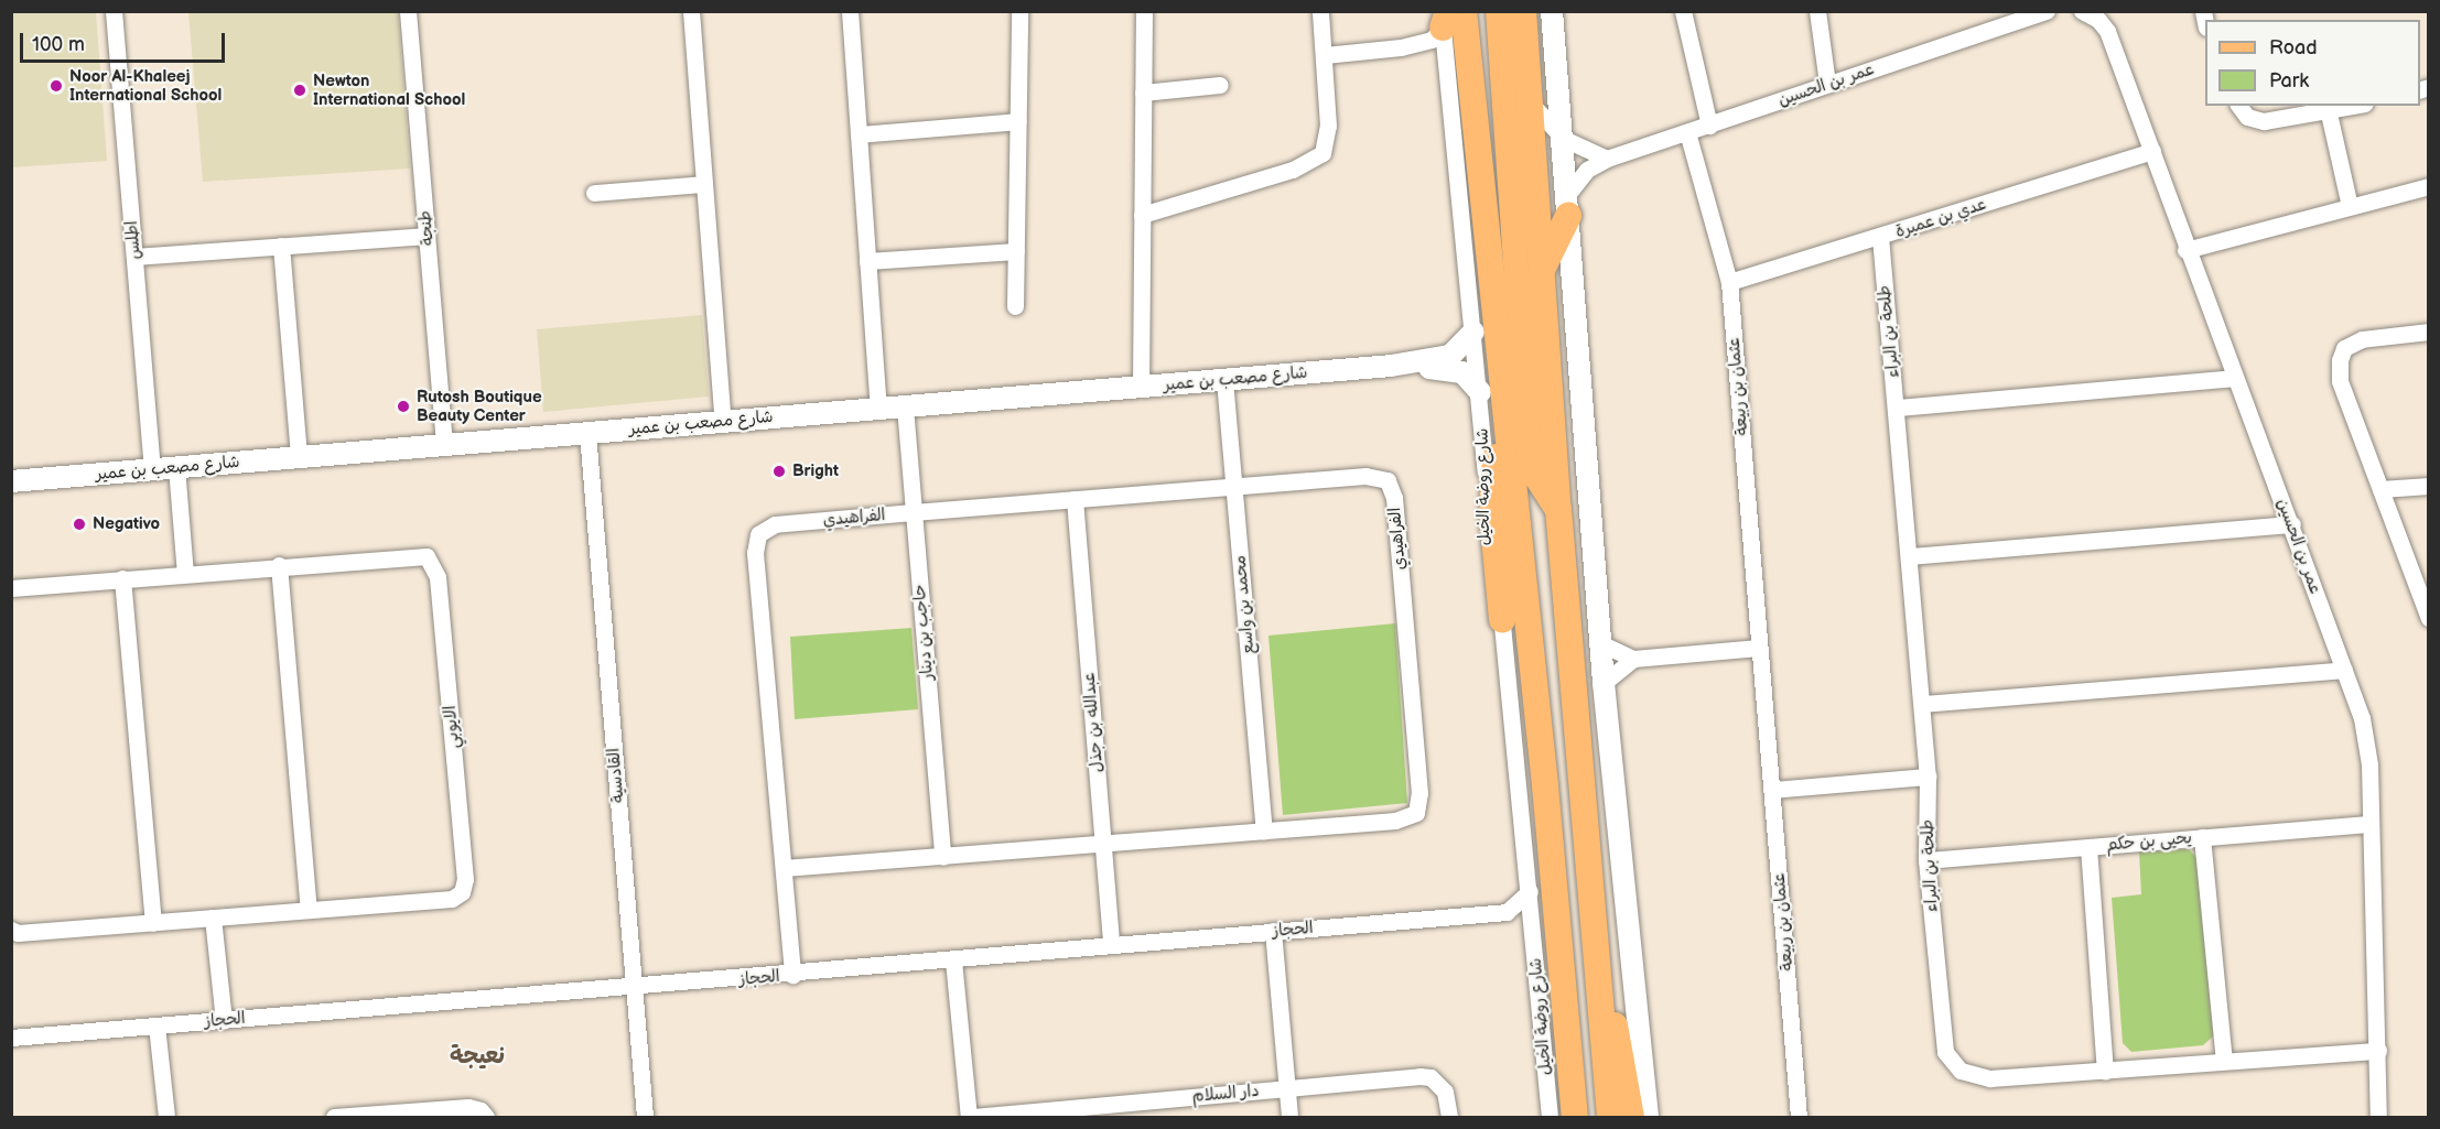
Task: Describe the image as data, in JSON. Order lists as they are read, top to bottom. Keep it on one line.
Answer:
{"streets":{"main road":["شارع روضة الخيل"],"street":["عمر بن الحسين","عدي بن عميرة","طنجة","اطلس","طلحة بن البراء","شارع مصعب بن عمير","عثمان بن ربيعة","الفراهيدي","محمد بن واسع","حاجب بن دينار","عبدالله بن جذل","الايوبي","القادسية","يحيى بن حكم","الحجاز","دار السلام"]},"crossings":[["عمر بن الحسين","عدي بن عميرة"],["عمر بن الحسين","طلحة بن البراء"],["عمر بن الحسين","عثمان بن ربيعة"],["عمر بن الحسين","يحيى بن حكم"],["عدي بن عميرة","طلحة بن البراء"],["عدي بن عميرة","عثمان بن ربيعة"],["طنجة","شارع مصعب بن عمير"],["اطلس","شارع مصعب بن عمير"],["طلحة بن البراء","يحيى بن حكم"],["شارع مصعب بن عمير","شارع روضة الخيل"],["شارع مصعب بن عمير","محمد بن واسع"],["شارع مصعب بن عمير","حاجب بن دينار"],["شارع مصعب بن عمير","القادسية"],["الفراهيدي","محمد بن واسع"],["الفراهيدي","حاجب بن دينار"],["الفراهيدي","عبدالله بن جذل"],["الفراهيدي","الحجاز"],["عبدالله بن جذل","الحجاز"],["القادسية","الحجاز"]],"districts":["نعيجة"],"places":["Noor Al-Khaleej International School","Newton International School","Rutosh Boutique Beauty Center","Bright","Negativo"],"legend":["Road","Park"],"scale_bar":"100 m"}
